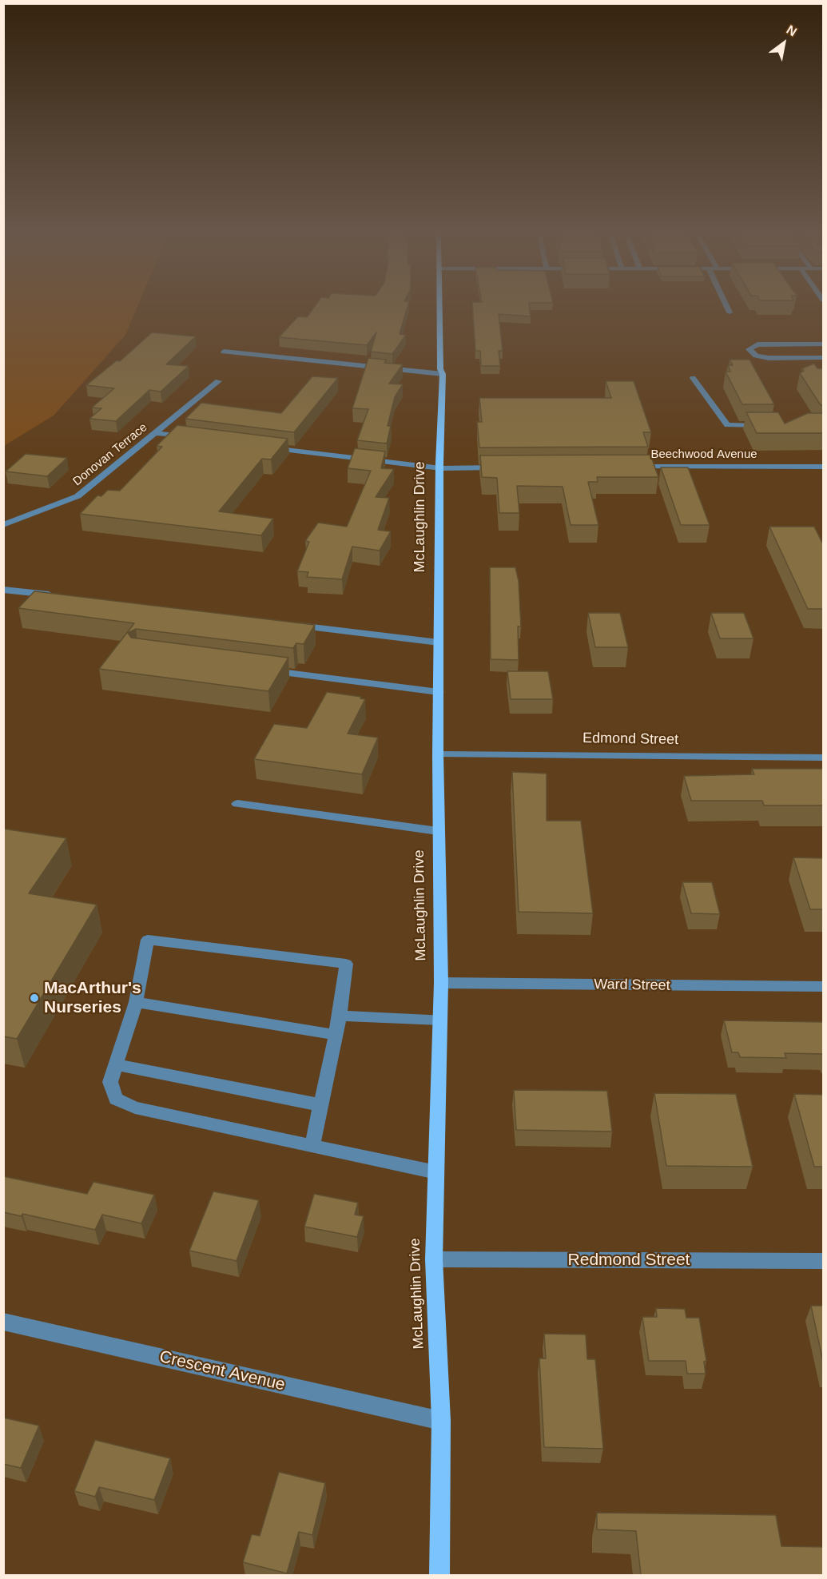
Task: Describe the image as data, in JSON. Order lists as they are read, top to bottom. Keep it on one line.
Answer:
{"streets":{"main road":["McLaughlin Drive"],"street":["Donovan Terrace","Beechwood Avenue","Edmond Street","Ward Street","Redmond Street","Crescent Avenue"]},"crossings":[["McLaughlin Drive","Edmond Street"],["McLaughlin Drive","Ward Street"],["McLaughlin Drive","Redmond Street"],["McLaughlin Drive","Crescent Avenue"]],"places":["MacArthur's Nurseries"],"north":"top right"}
